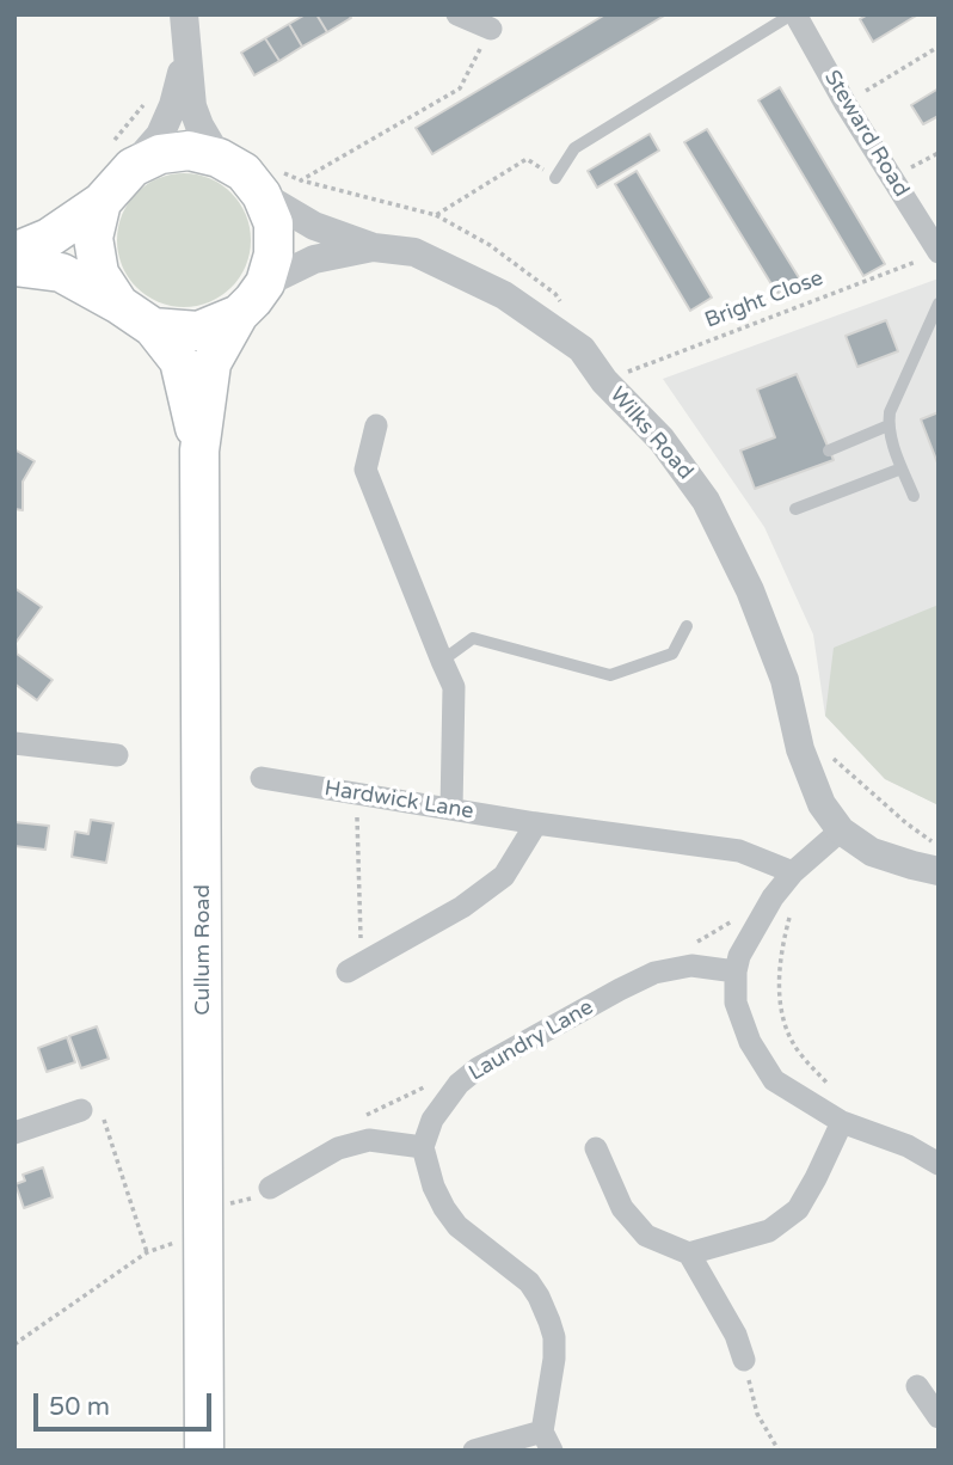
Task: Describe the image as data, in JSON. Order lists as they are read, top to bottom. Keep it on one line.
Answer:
{"streets":{"main road":["Cullum Road"],"street":["Steward Road","Wilks Road","Hardwick Lane","Laundry Lane"],"path":["Bright Close"]},"crossings":[["Steward Road","Bright Close"],["Bright Close","Wilks Road"],["Wilks Road","Cullum Road"]],"scale_bar":"50 m"}
